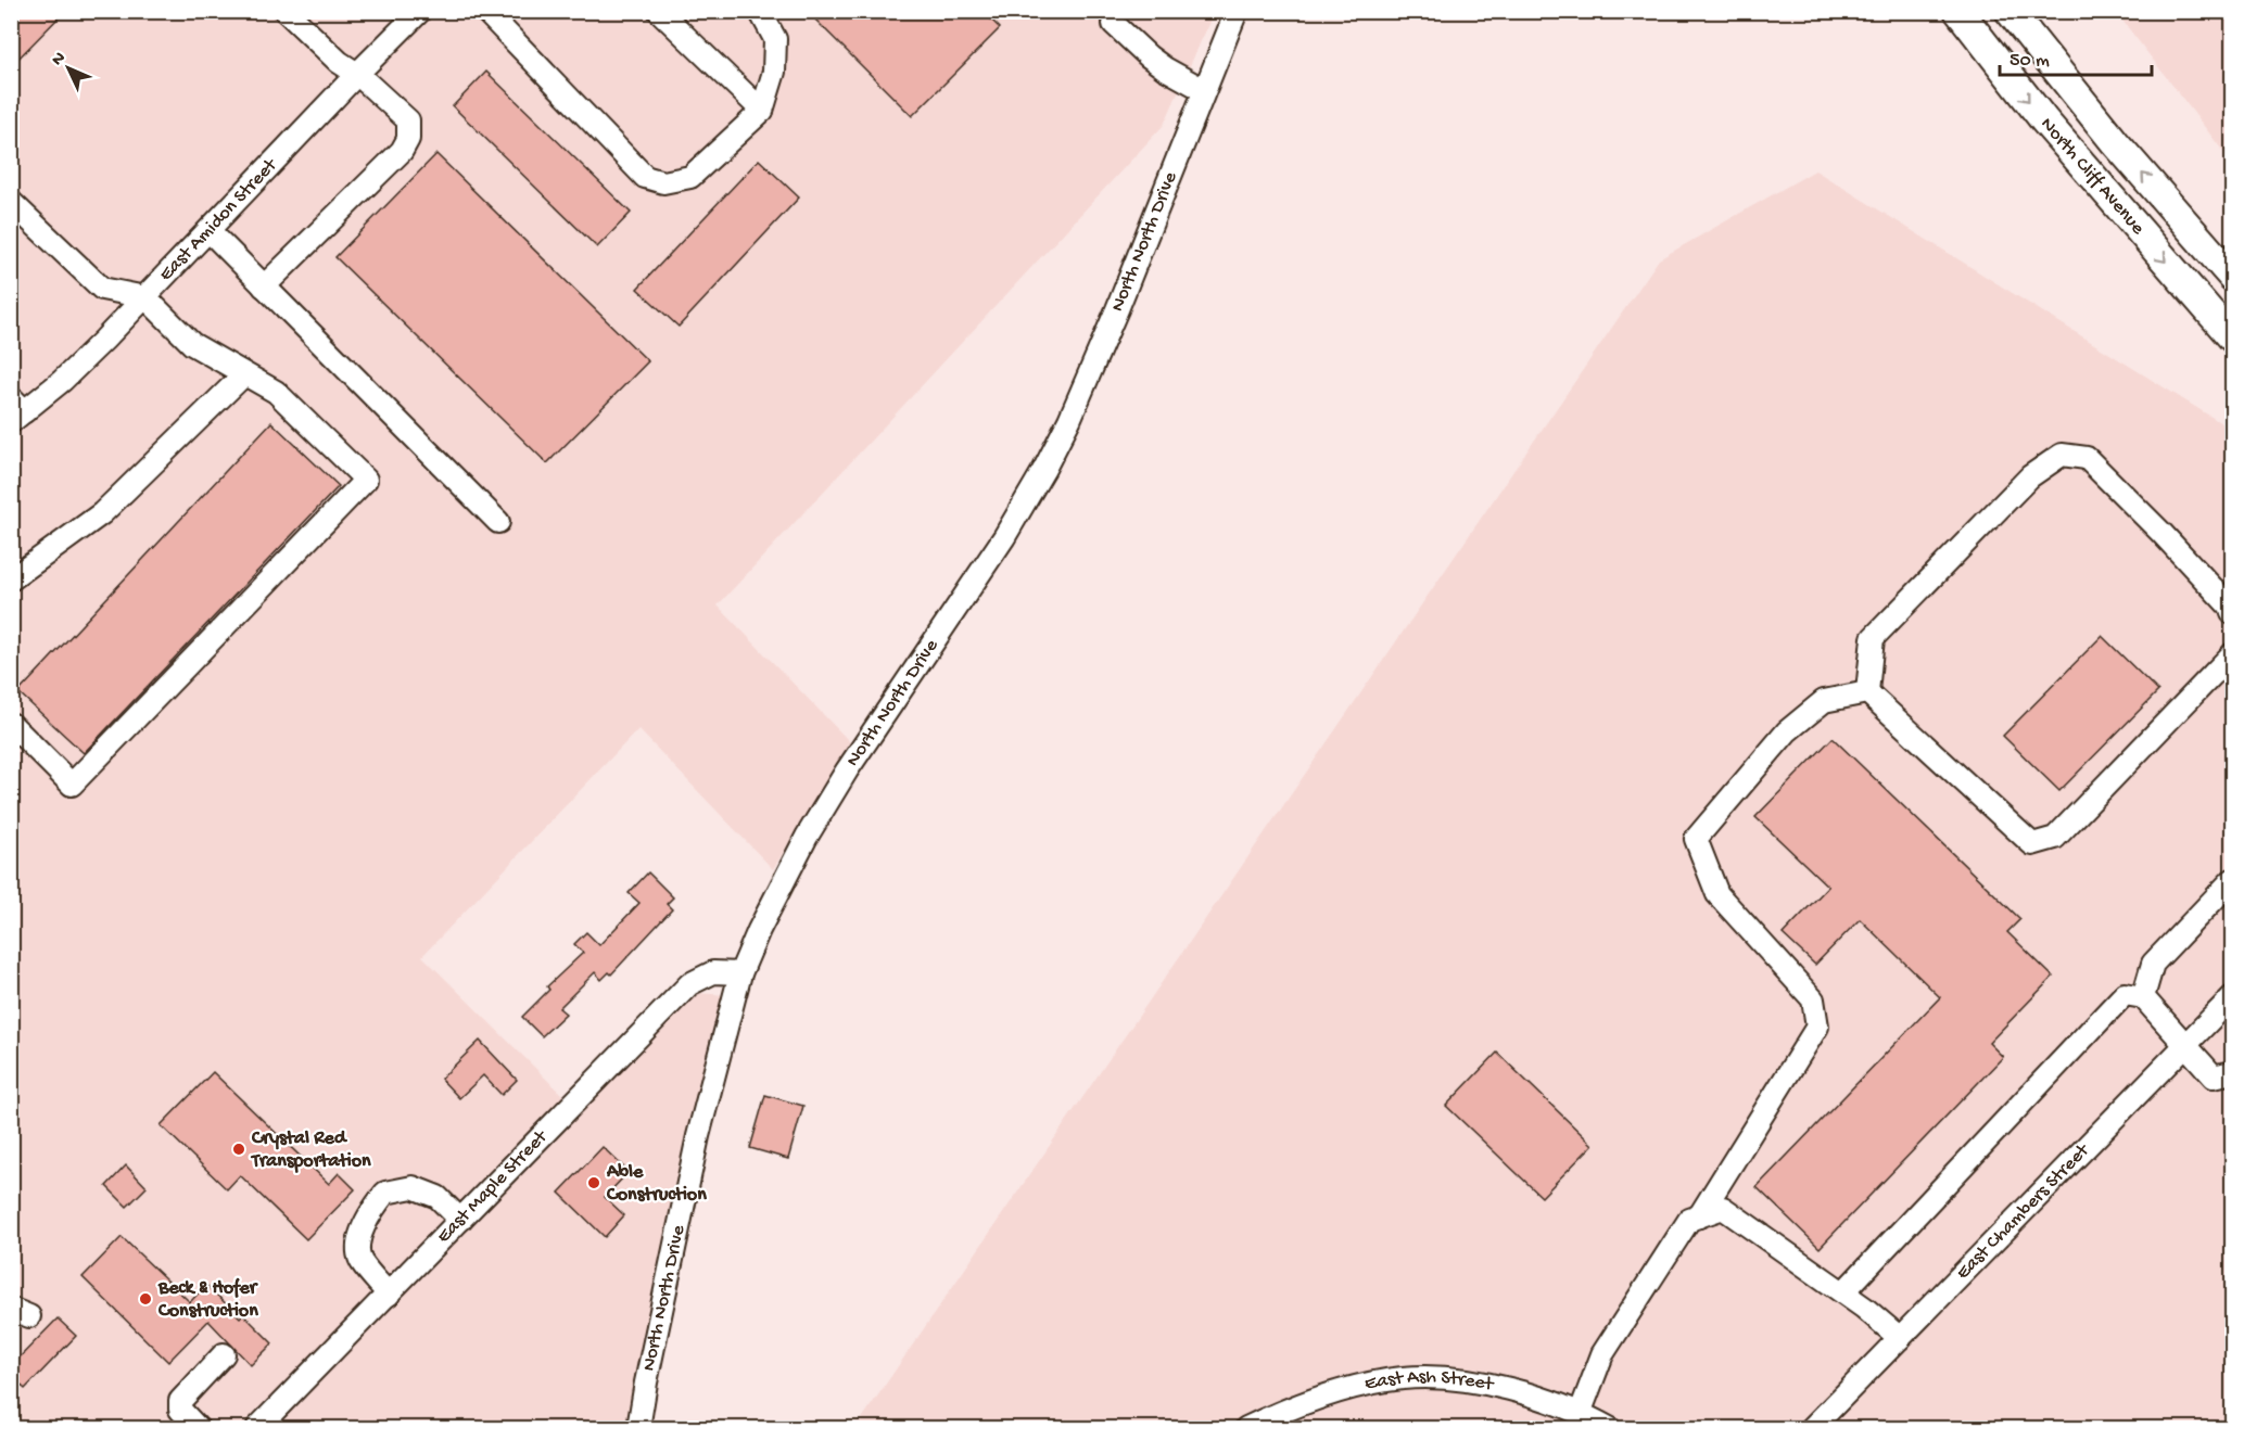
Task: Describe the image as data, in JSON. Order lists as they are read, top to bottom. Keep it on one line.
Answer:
{"streets":{"main road":["North Cliff Avenue"],"street":["East Amidon Street","North North Drive","East Maple Street","East Chambers Street","East Ash Street"]},"crossings":[["North North Drive","East Maple Street"]],"places":["Crystal Red Transportation","Able Construction","Beck & Hofer Construction"],"scale_bar":"50 m","north":"top left"}
